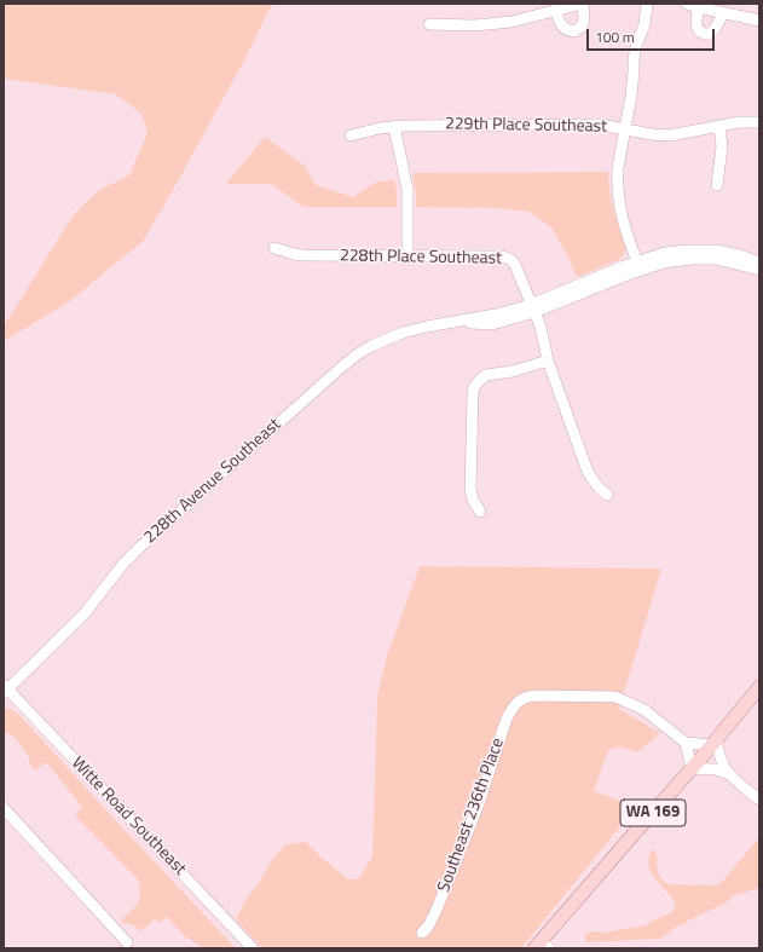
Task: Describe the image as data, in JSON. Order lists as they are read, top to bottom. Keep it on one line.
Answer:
{"streets":{"main road":["WA 169"],"street":["229th Place Southeast","228th Place Southeast","228th Avenue Southeast","Southeast 236th Place","Witte Road Southeast"]},"crossings":[["228th Place Southeast","228th Avenue Southeast"],["228th Avenue Southeast","Witte Road Southeast"]],"scale_bar":"100 m"}
